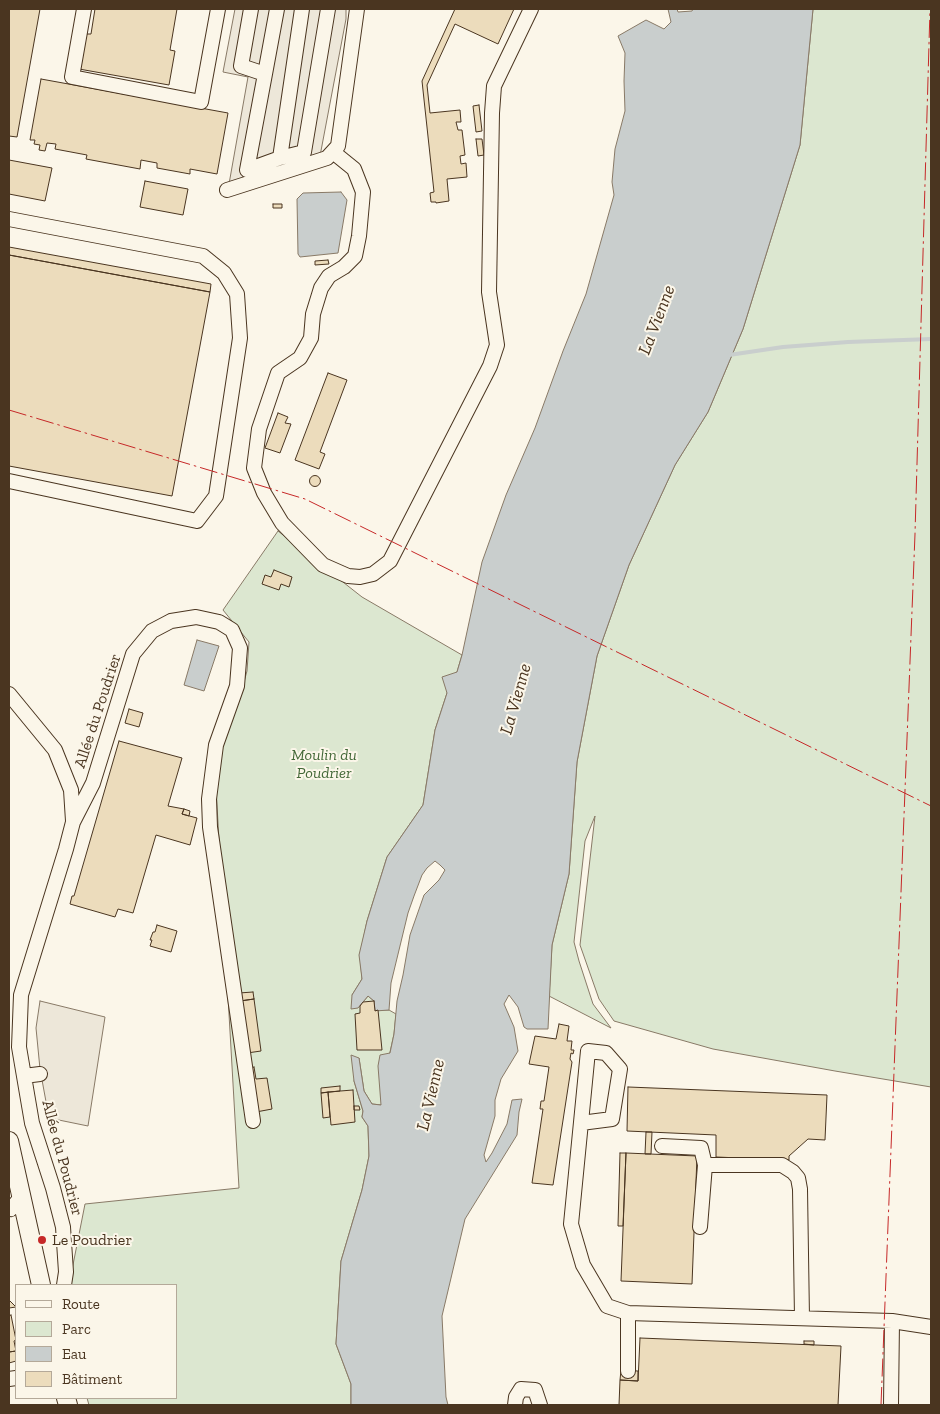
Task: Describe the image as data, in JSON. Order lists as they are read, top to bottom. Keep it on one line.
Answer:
{"streets":{"street":["Allée du Poudrier"]},"water":["La Vienne"],"parks":["Moulin du Poudrier"],"places":["Le Poudrier"],"legend":["Route","Parc","Eau","Bâtiment"]}
